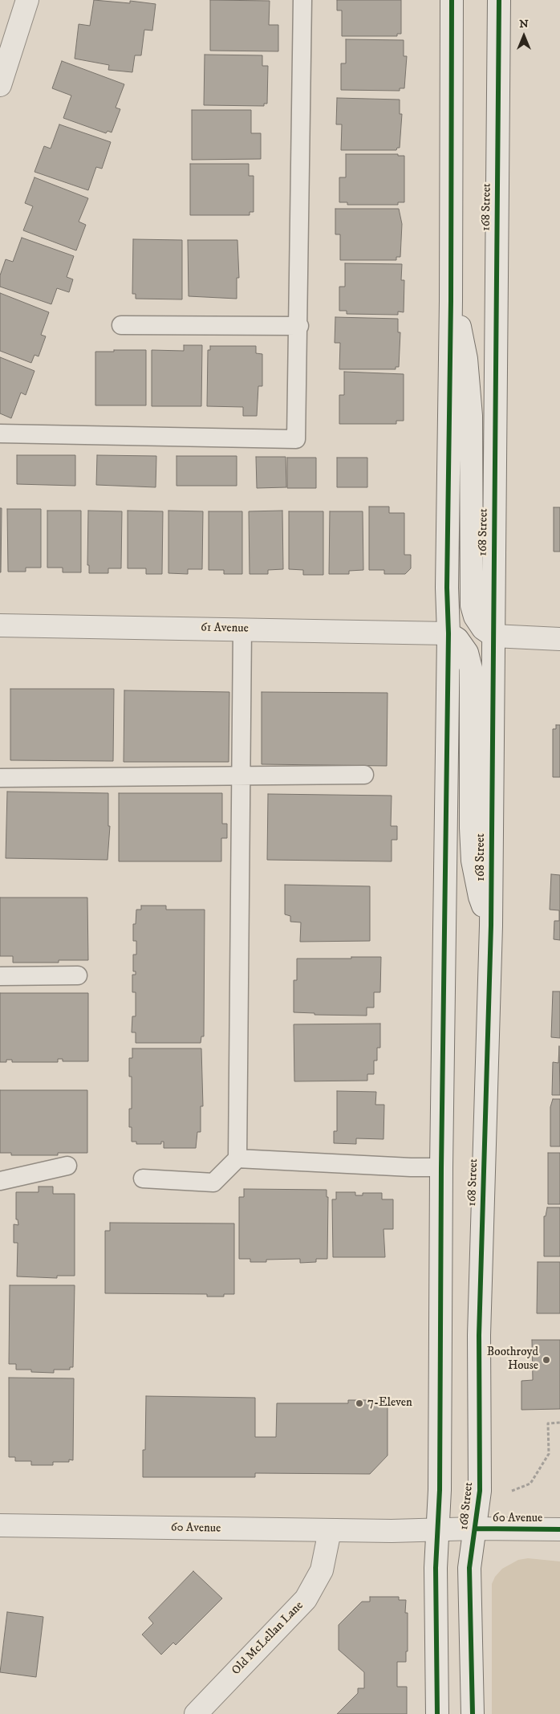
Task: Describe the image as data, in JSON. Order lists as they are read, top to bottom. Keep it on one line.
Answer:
{"streets":{"main road":["168 Street","61 Avenue","60 Avenue","Old McLellan Lane"]},"crossings":[["168 Street","60 Avenue"],["60 Avenue","Old McLellan Lane"]],"places":["Boothroyd House","7-Eleven"],"north":"top"}
